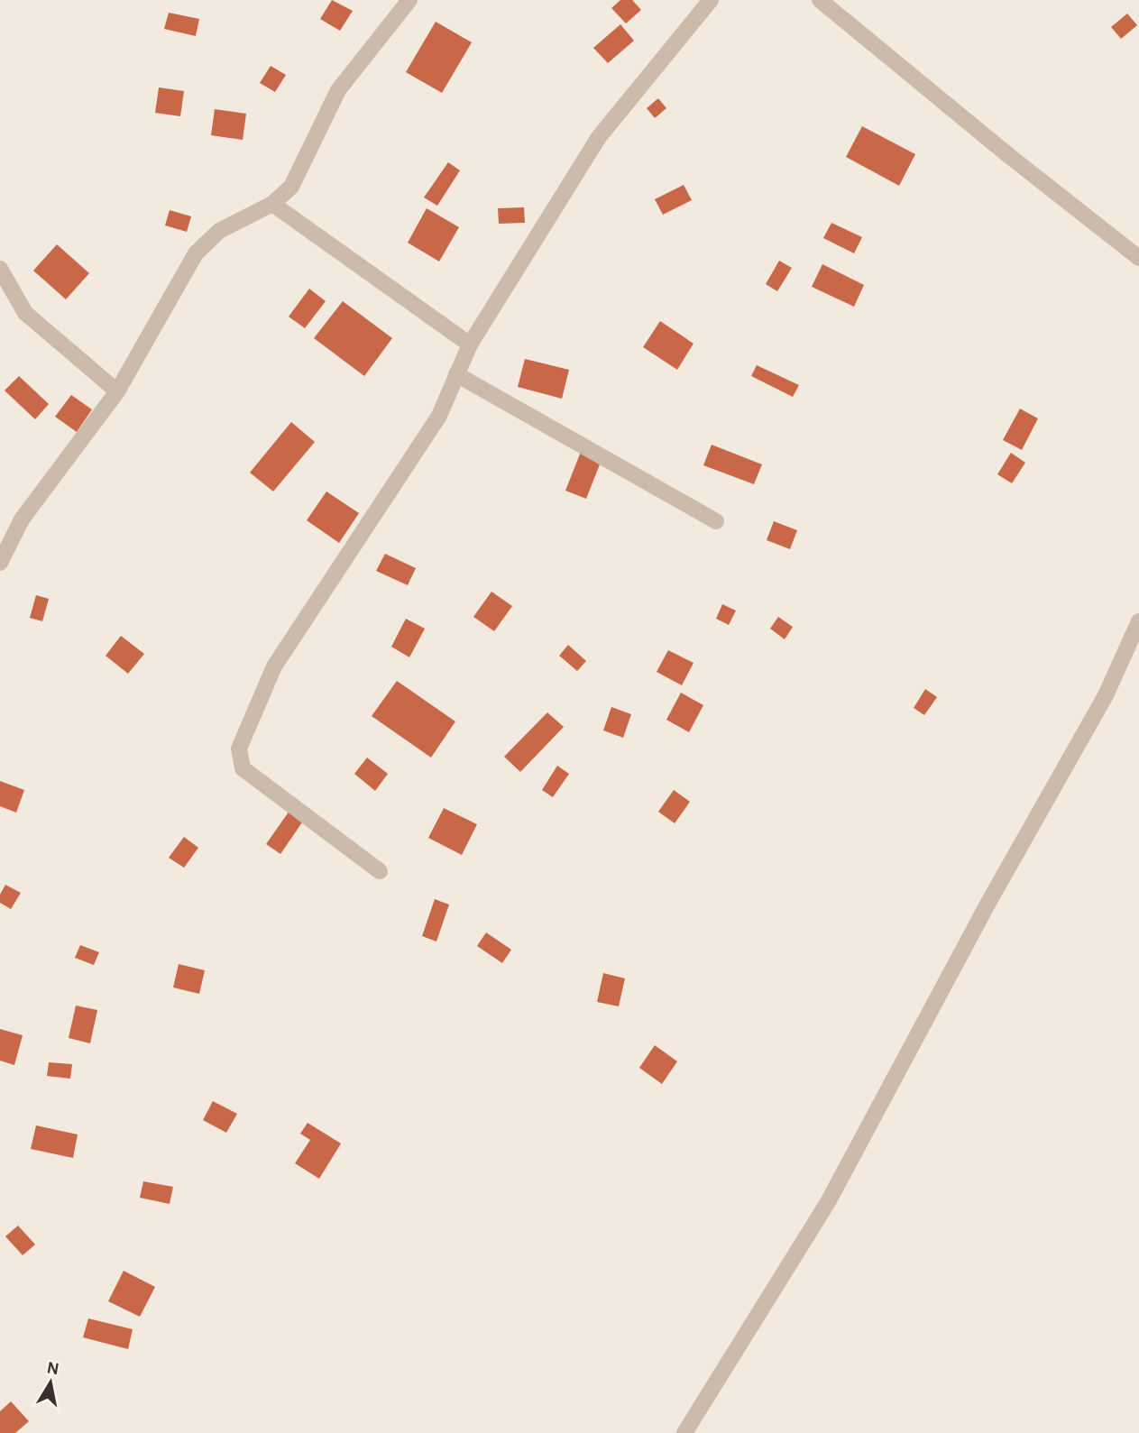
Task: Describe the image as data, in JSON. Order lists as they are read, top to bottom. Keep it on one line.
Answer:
{"north":"top"}
